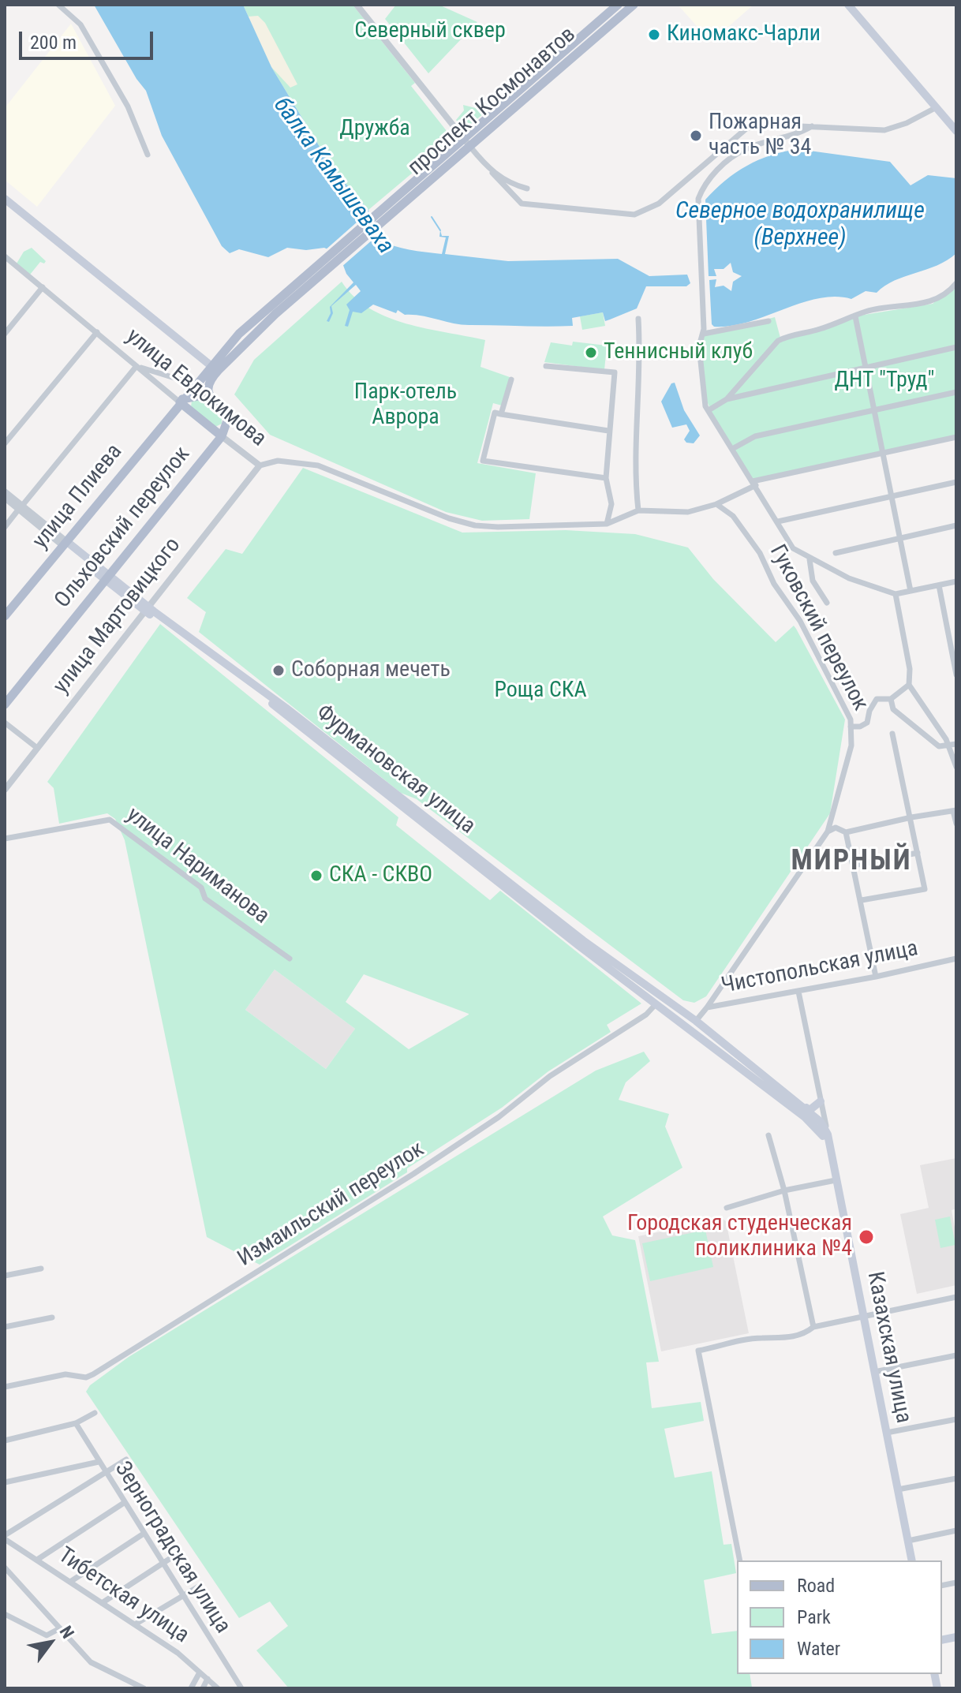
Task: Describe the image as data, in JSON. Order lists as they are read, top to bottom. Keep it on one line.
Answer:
{"streets":{"main road":["проспект Космонавтов","улица Евдокимова","улица Плиева","Ольховский переулок","Фурмановская улица","Казахская улица"],"street":["улица Мартовицкого","Гуковский переулок","улица Нариманова","Чистопольская улица","Измаильский переулок","Зерноградская улица","Тибетская улица"]},"crossings":[["проспект Космонавтов","улица Евдокимова"],["улица Евдокимова","улица Плиева"],["улица Евдокимова","Ольховский переулок"],["улица Евдокимова","улица Мартовицкого"],["улица Евдокимова","Гуковский переулок"],["улица Плиева","Фурмановская улица"],["Ольховский переулок","Фурмановская улица"],["улица Мартовицкого","Фурмановская улица"],["Чистопольская улица","Казахская улица"]],"districts":["МИРНЫЙ"],"water":["балка Камышеваха","Северное водохранилище (Верхнее)"],"parks":["Северный сквер","Дружба","ДНТ \"Труд\"","Парк-отель Аврора","Роща СКА"],"places":["Киномакс-Чарли","Пожарная часть № 34","Теннисный клуб","Соборная мечеть","СКА - СКВО","Городская студенческая поликлиника №4"],"legend":["Road","Park","Water"],"scale_bar":"200 m","north":"top right"}
